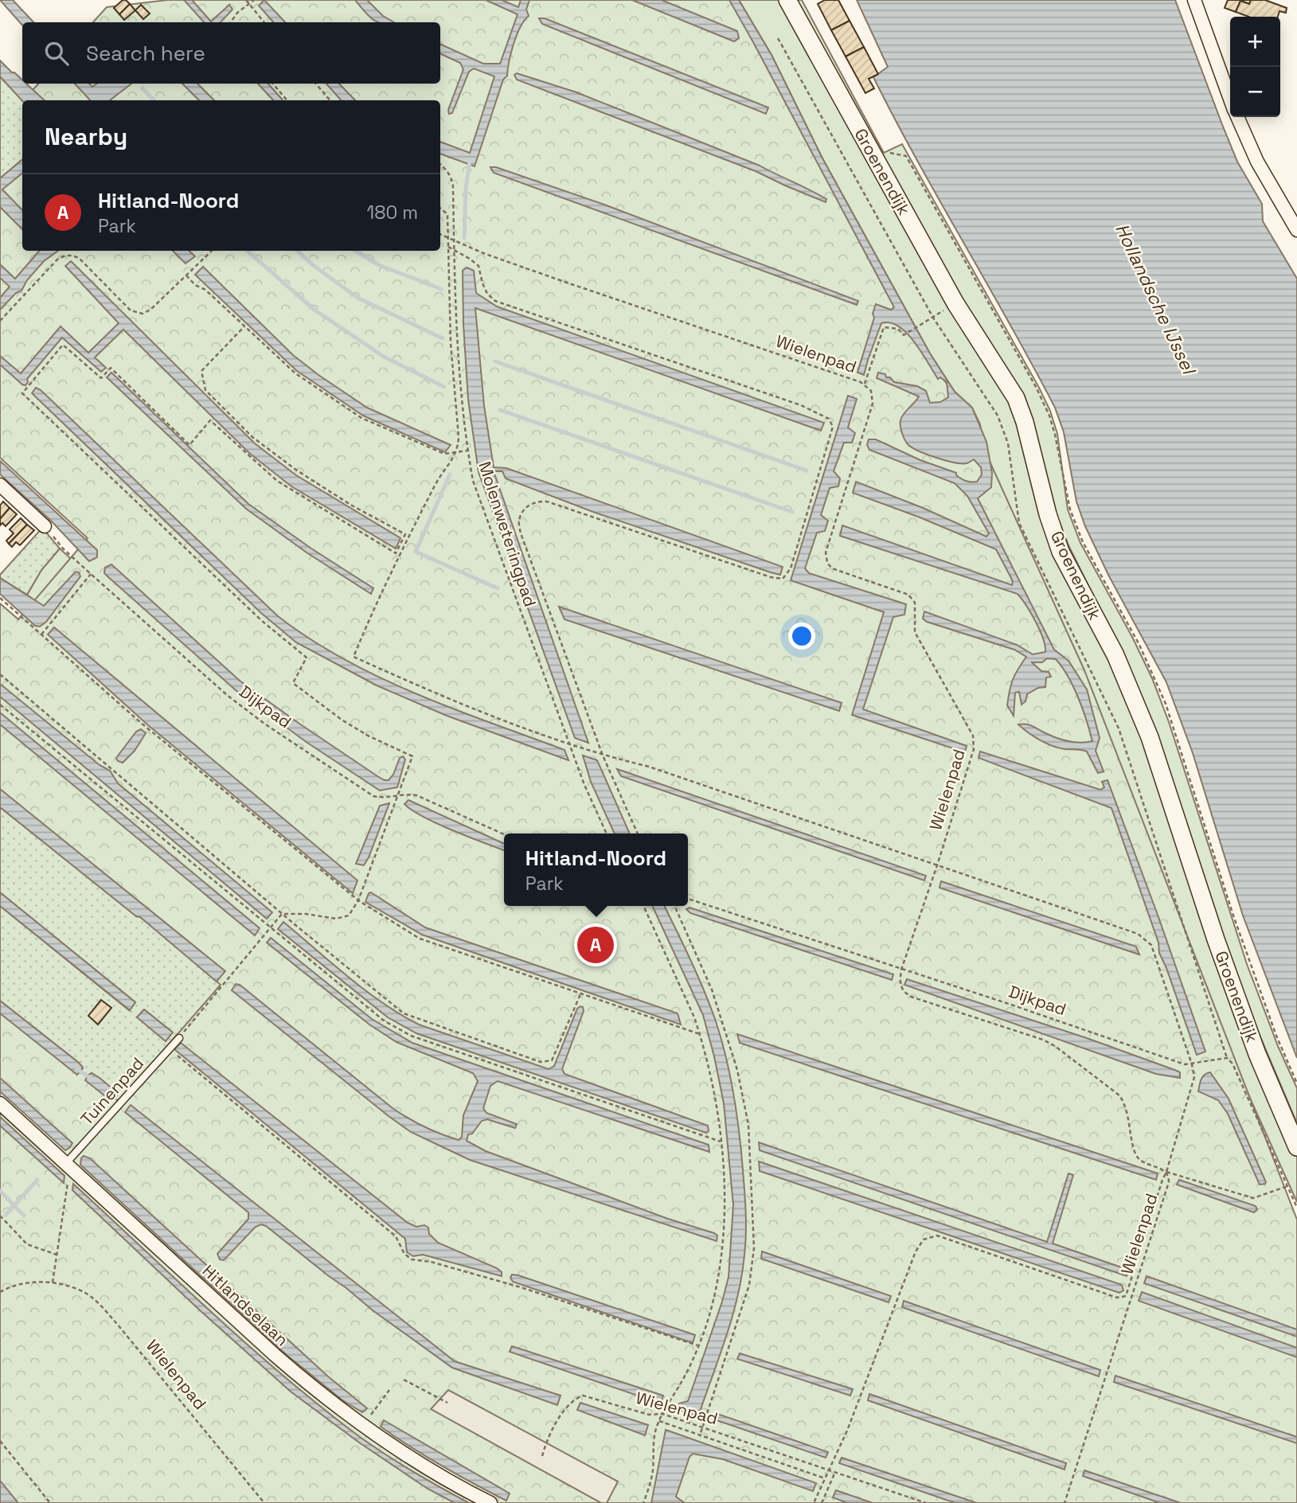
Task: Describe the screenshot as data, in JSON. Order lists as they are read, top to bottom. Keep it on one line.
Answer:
{"streets":{"street":["Groenendijk","Hitlandselaan"],"lane":["Tuinenpad"],"path":["Wielenpad","Molenweteringpad","Dijkpad"]},"crossings":[["Wielenpad","Molenweteringpad"],["Wielenpad","Dijkpad"],["Tuinenpad","Hitlandselaan"]],"water":["Hollandsche IJssel"],"page":{"map_buttons":["+","−"],"search":"Search here","heading":"Nearby","list":[{"mark":"A","name":"Hitland-Noord","note":"Park","value":"180 m"}],"popup":["Hitland-Noord","Park"],"pins":"A"}}
